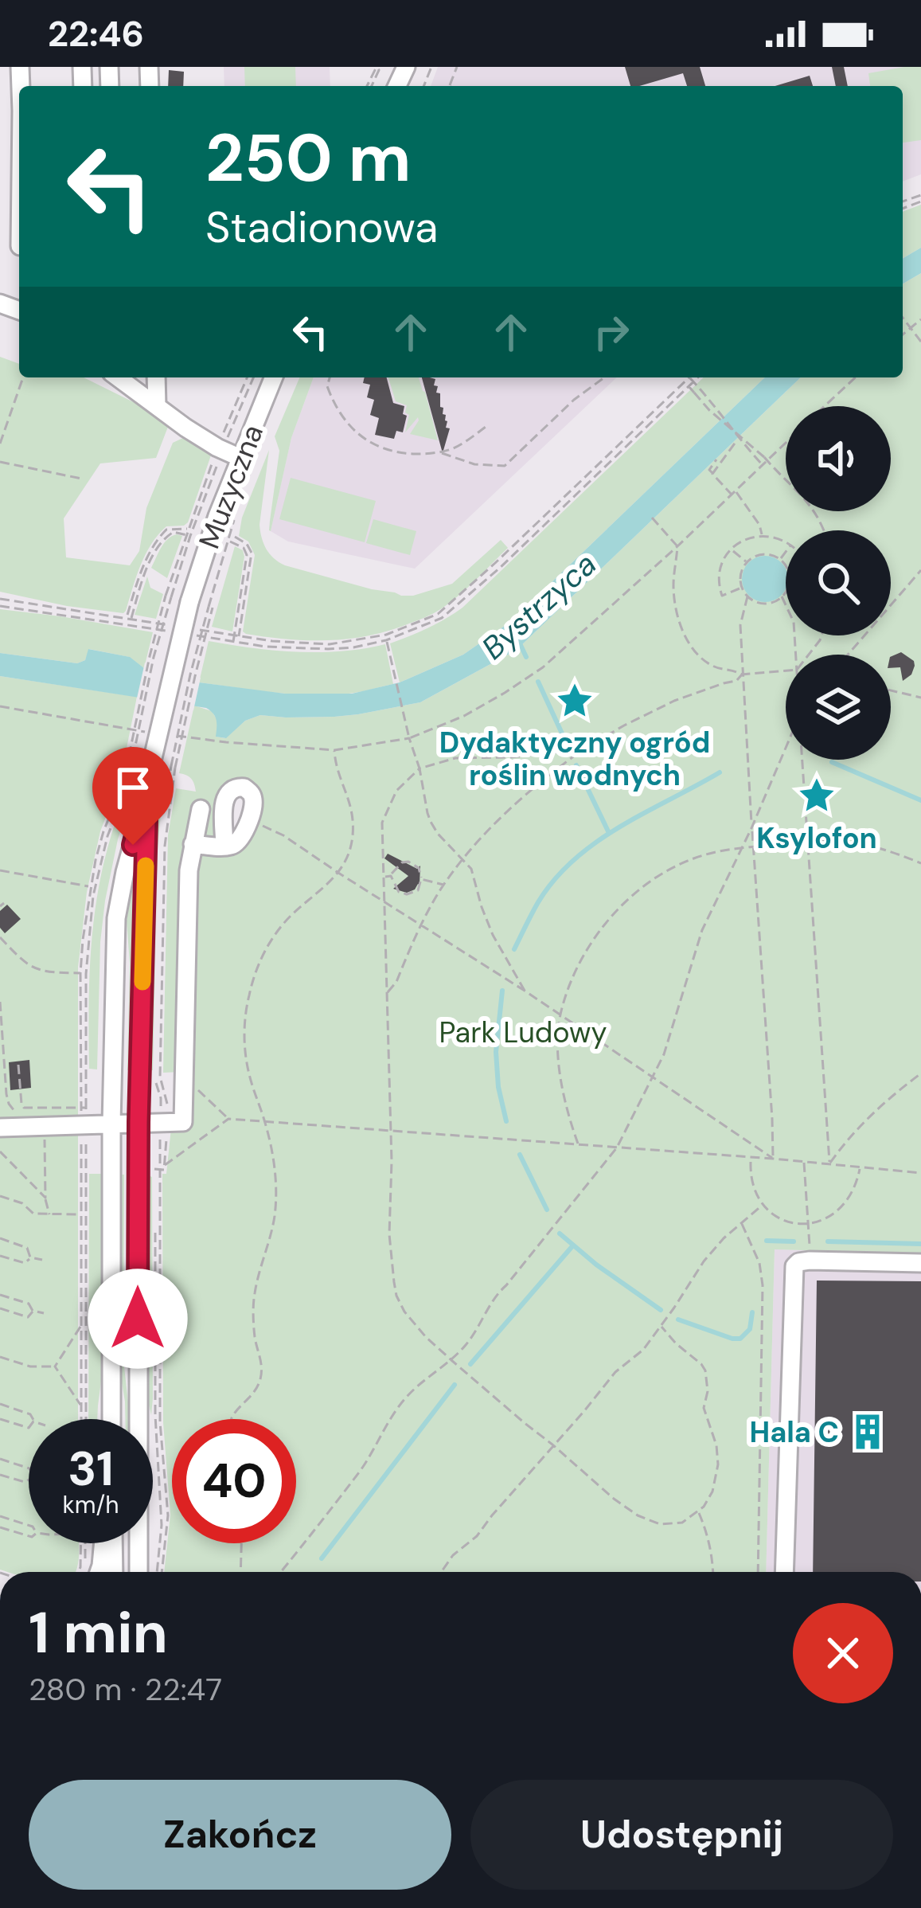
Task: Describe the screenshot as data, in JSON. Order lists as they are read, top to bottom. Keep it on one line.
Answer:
{"streets":{"street":["Muzyczna"]},"water":["Bystrzyca"],"parks":["Park Ludowy"],"places":{"place":["Dydaktyczny ogród roślin wodnych","Ksylofon"],"building":["Hala C"]},"page":{"status":"22:46","turn":["250 m","Stadionowa"],"speed":"31 km/h","limit":"40","heading":["1 min","280 m · 22:47"],"buttons":["Zakończ","Udostępnij"]}}
